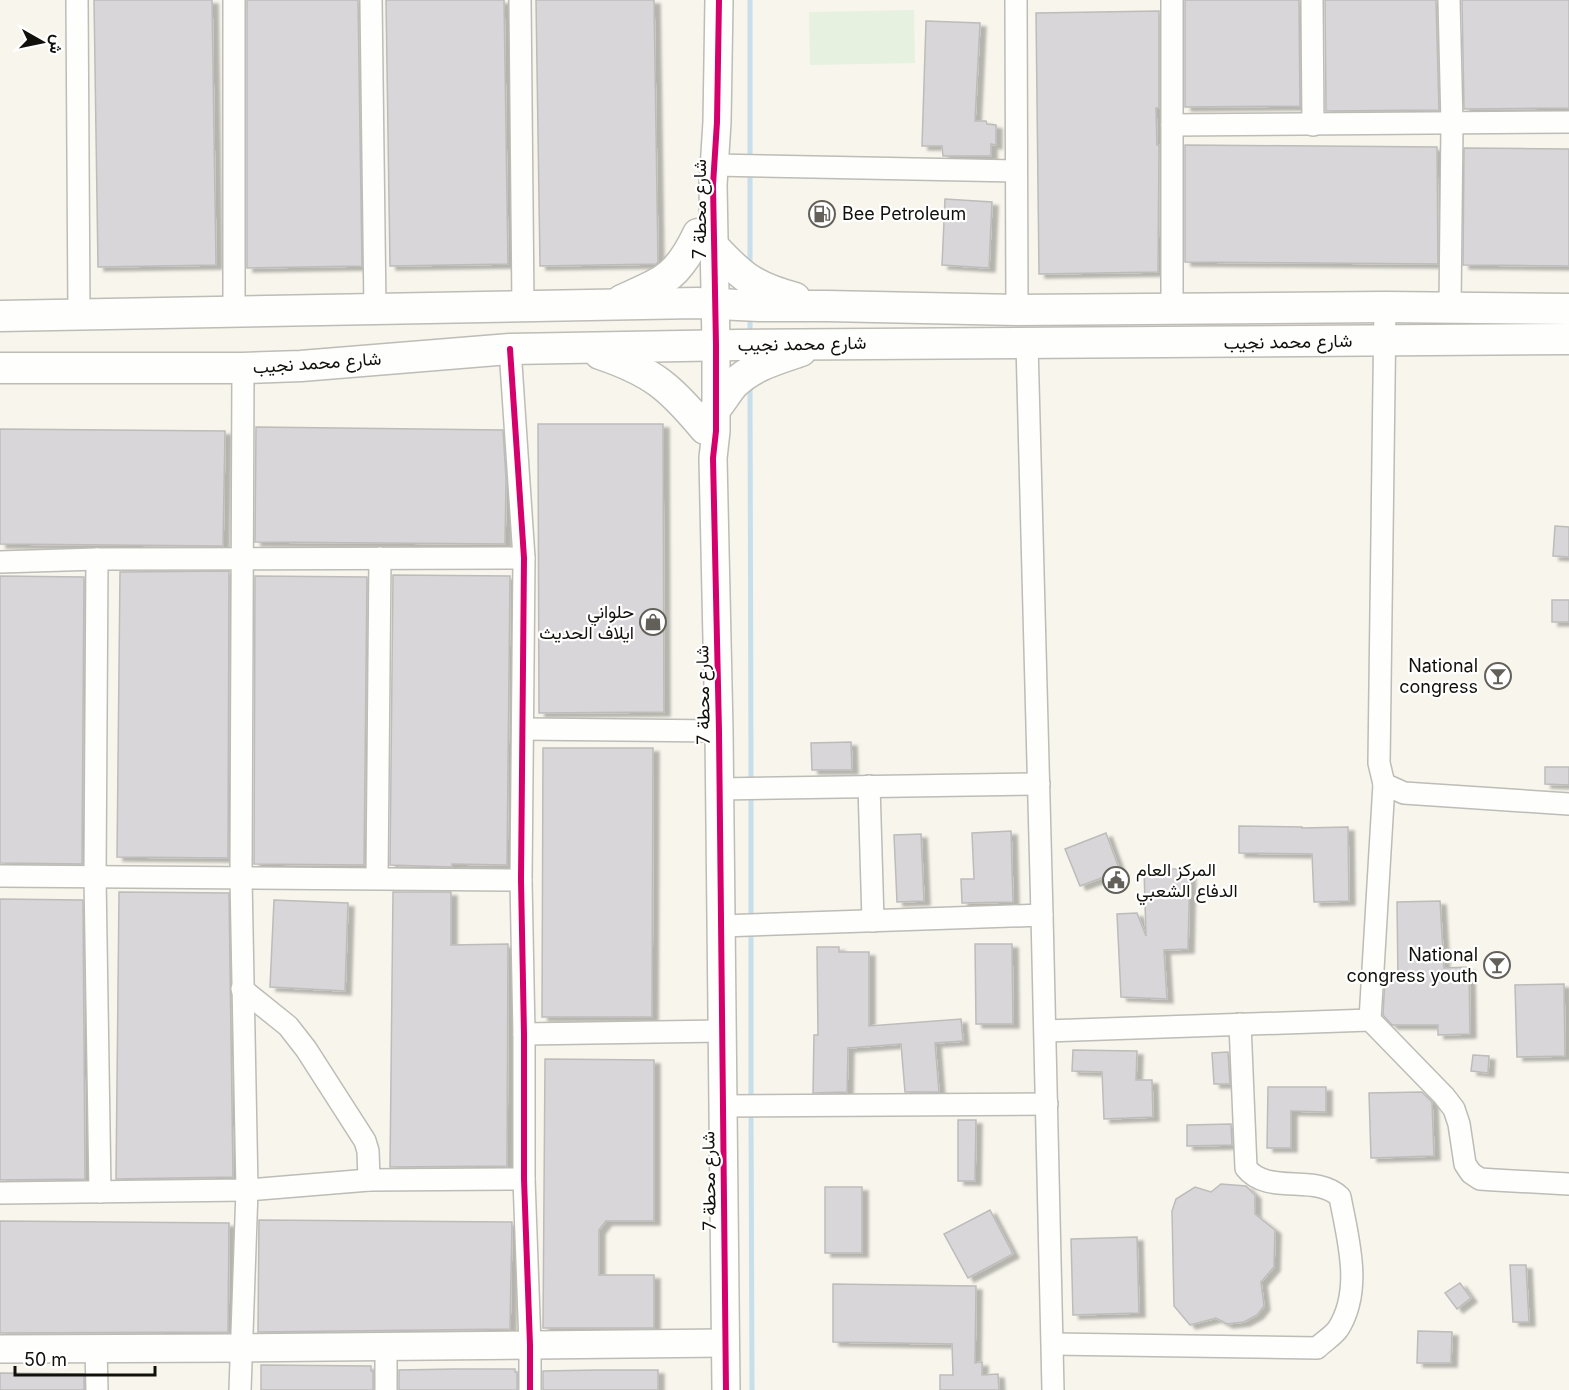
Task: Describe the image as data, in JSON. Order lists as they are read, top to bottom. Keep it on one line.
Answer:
{"streets":{"main road":["شارع محمد نجيب"],"street":["شارع محطة 7"]},"crossings":[["شارع محطة 7","شارع محمد نجيب"]],"places":{"fuel station":["Bee Petroleum"],"shop":["حلواني ايلاف الحديث"],"bar":["National congress","National congress youth"],"public building":["المركز العام الدفاع الشعبي"]},"scale_bar":"50 m","north":"right"}
